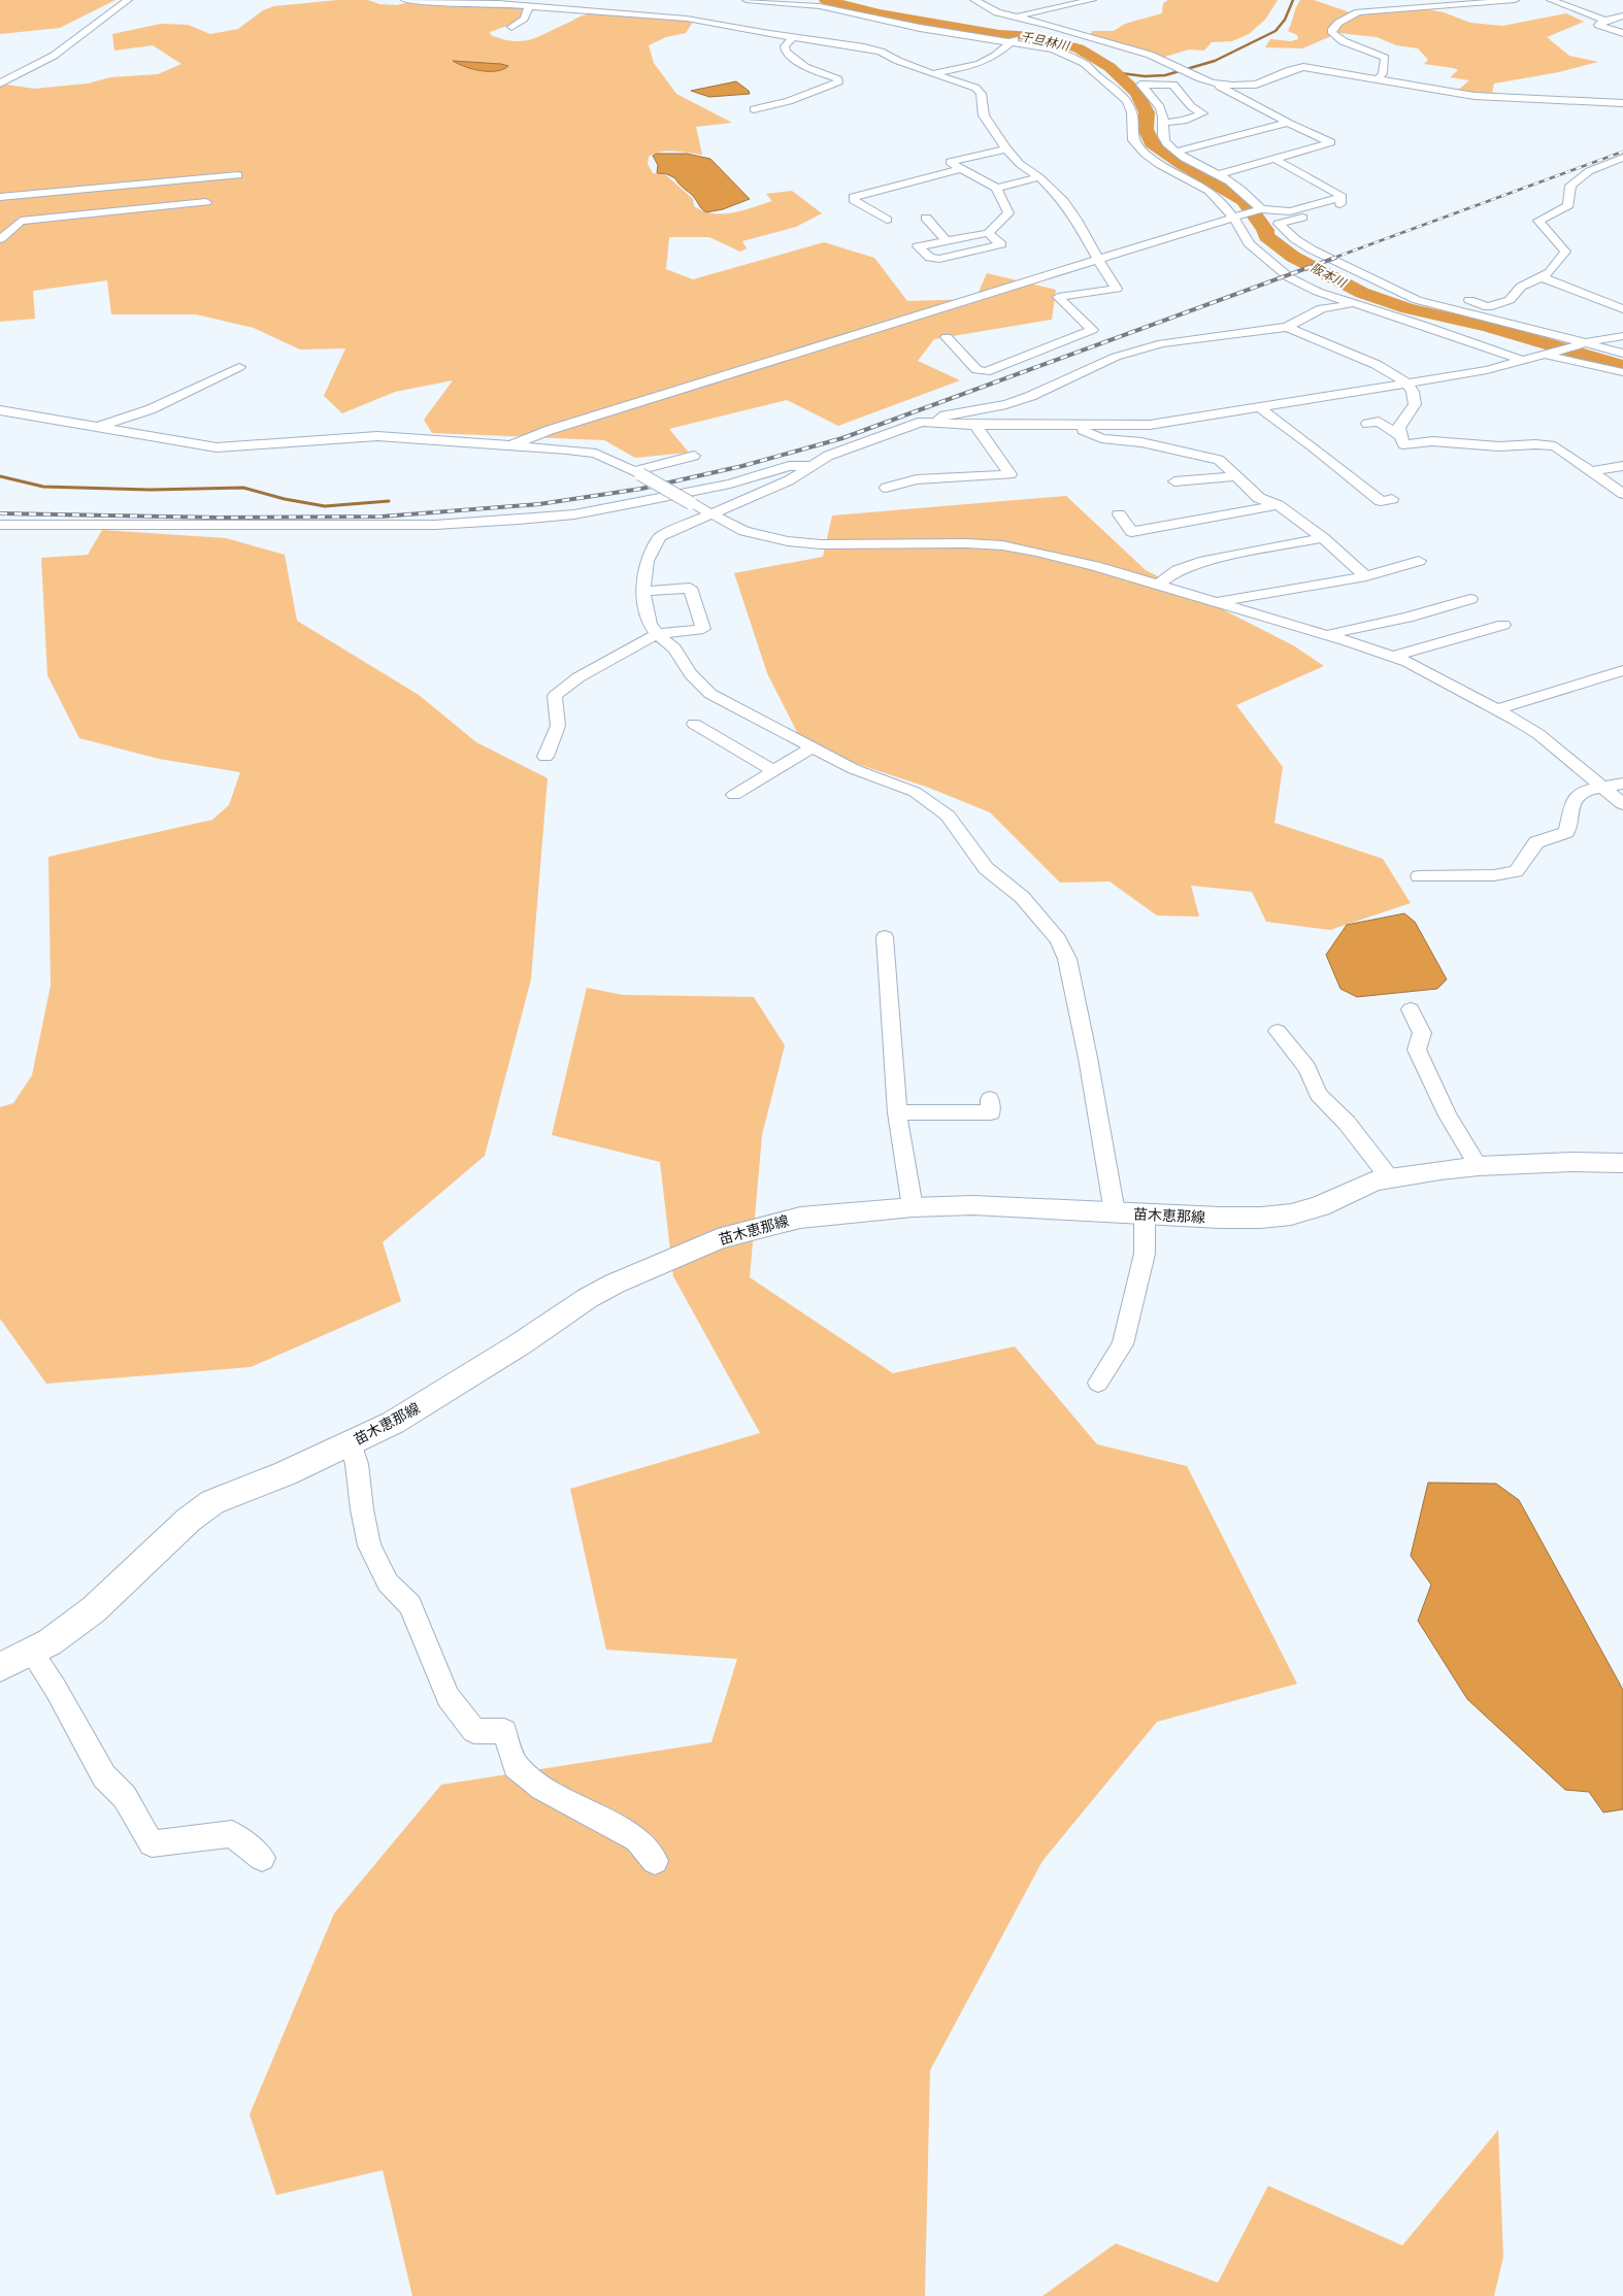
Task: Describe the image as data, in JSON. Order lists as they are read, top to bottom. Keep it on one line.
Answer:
{"streets":{"main road":["苗木恵那線"]},"water":["千旦林川","阪本川"]}
